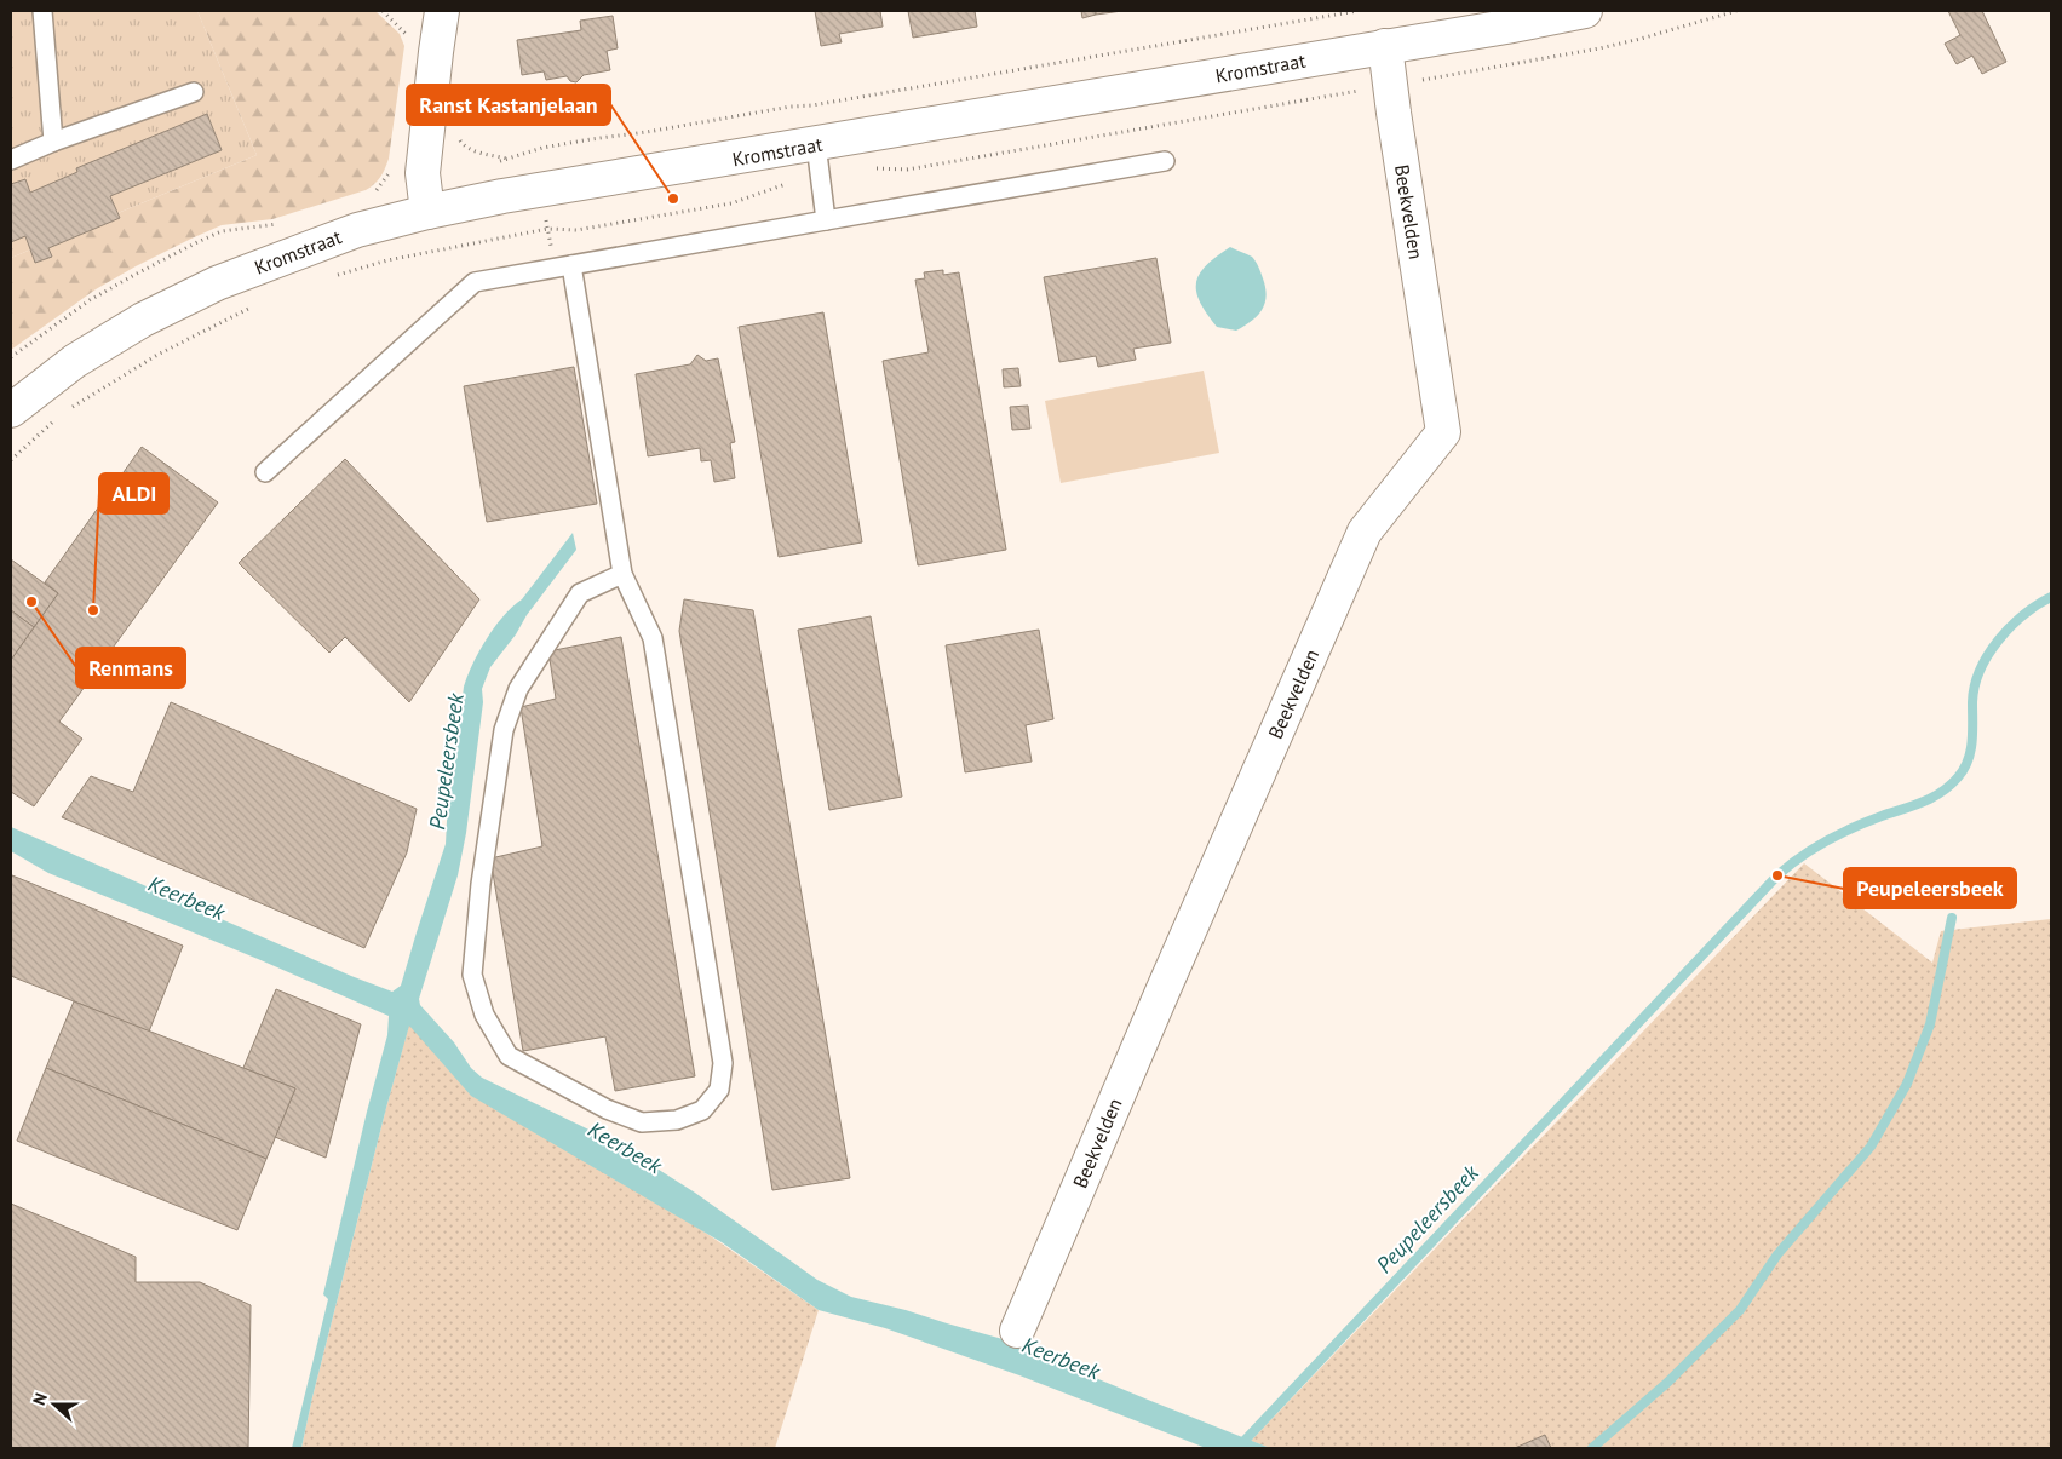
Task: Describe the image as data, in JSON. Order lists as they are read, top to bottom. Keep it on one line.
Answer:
{"streets":{"main road":["Kromstraat","Beekvelden"]},"crossings":[["Kromstraat","Beekvelden"]],"water":["Peupeleersbeek","Keerbeek"],"places":["Ranst Kastanjelaan","Renmans","ALDI","Peupeleersbeek"],"north":"left"}
